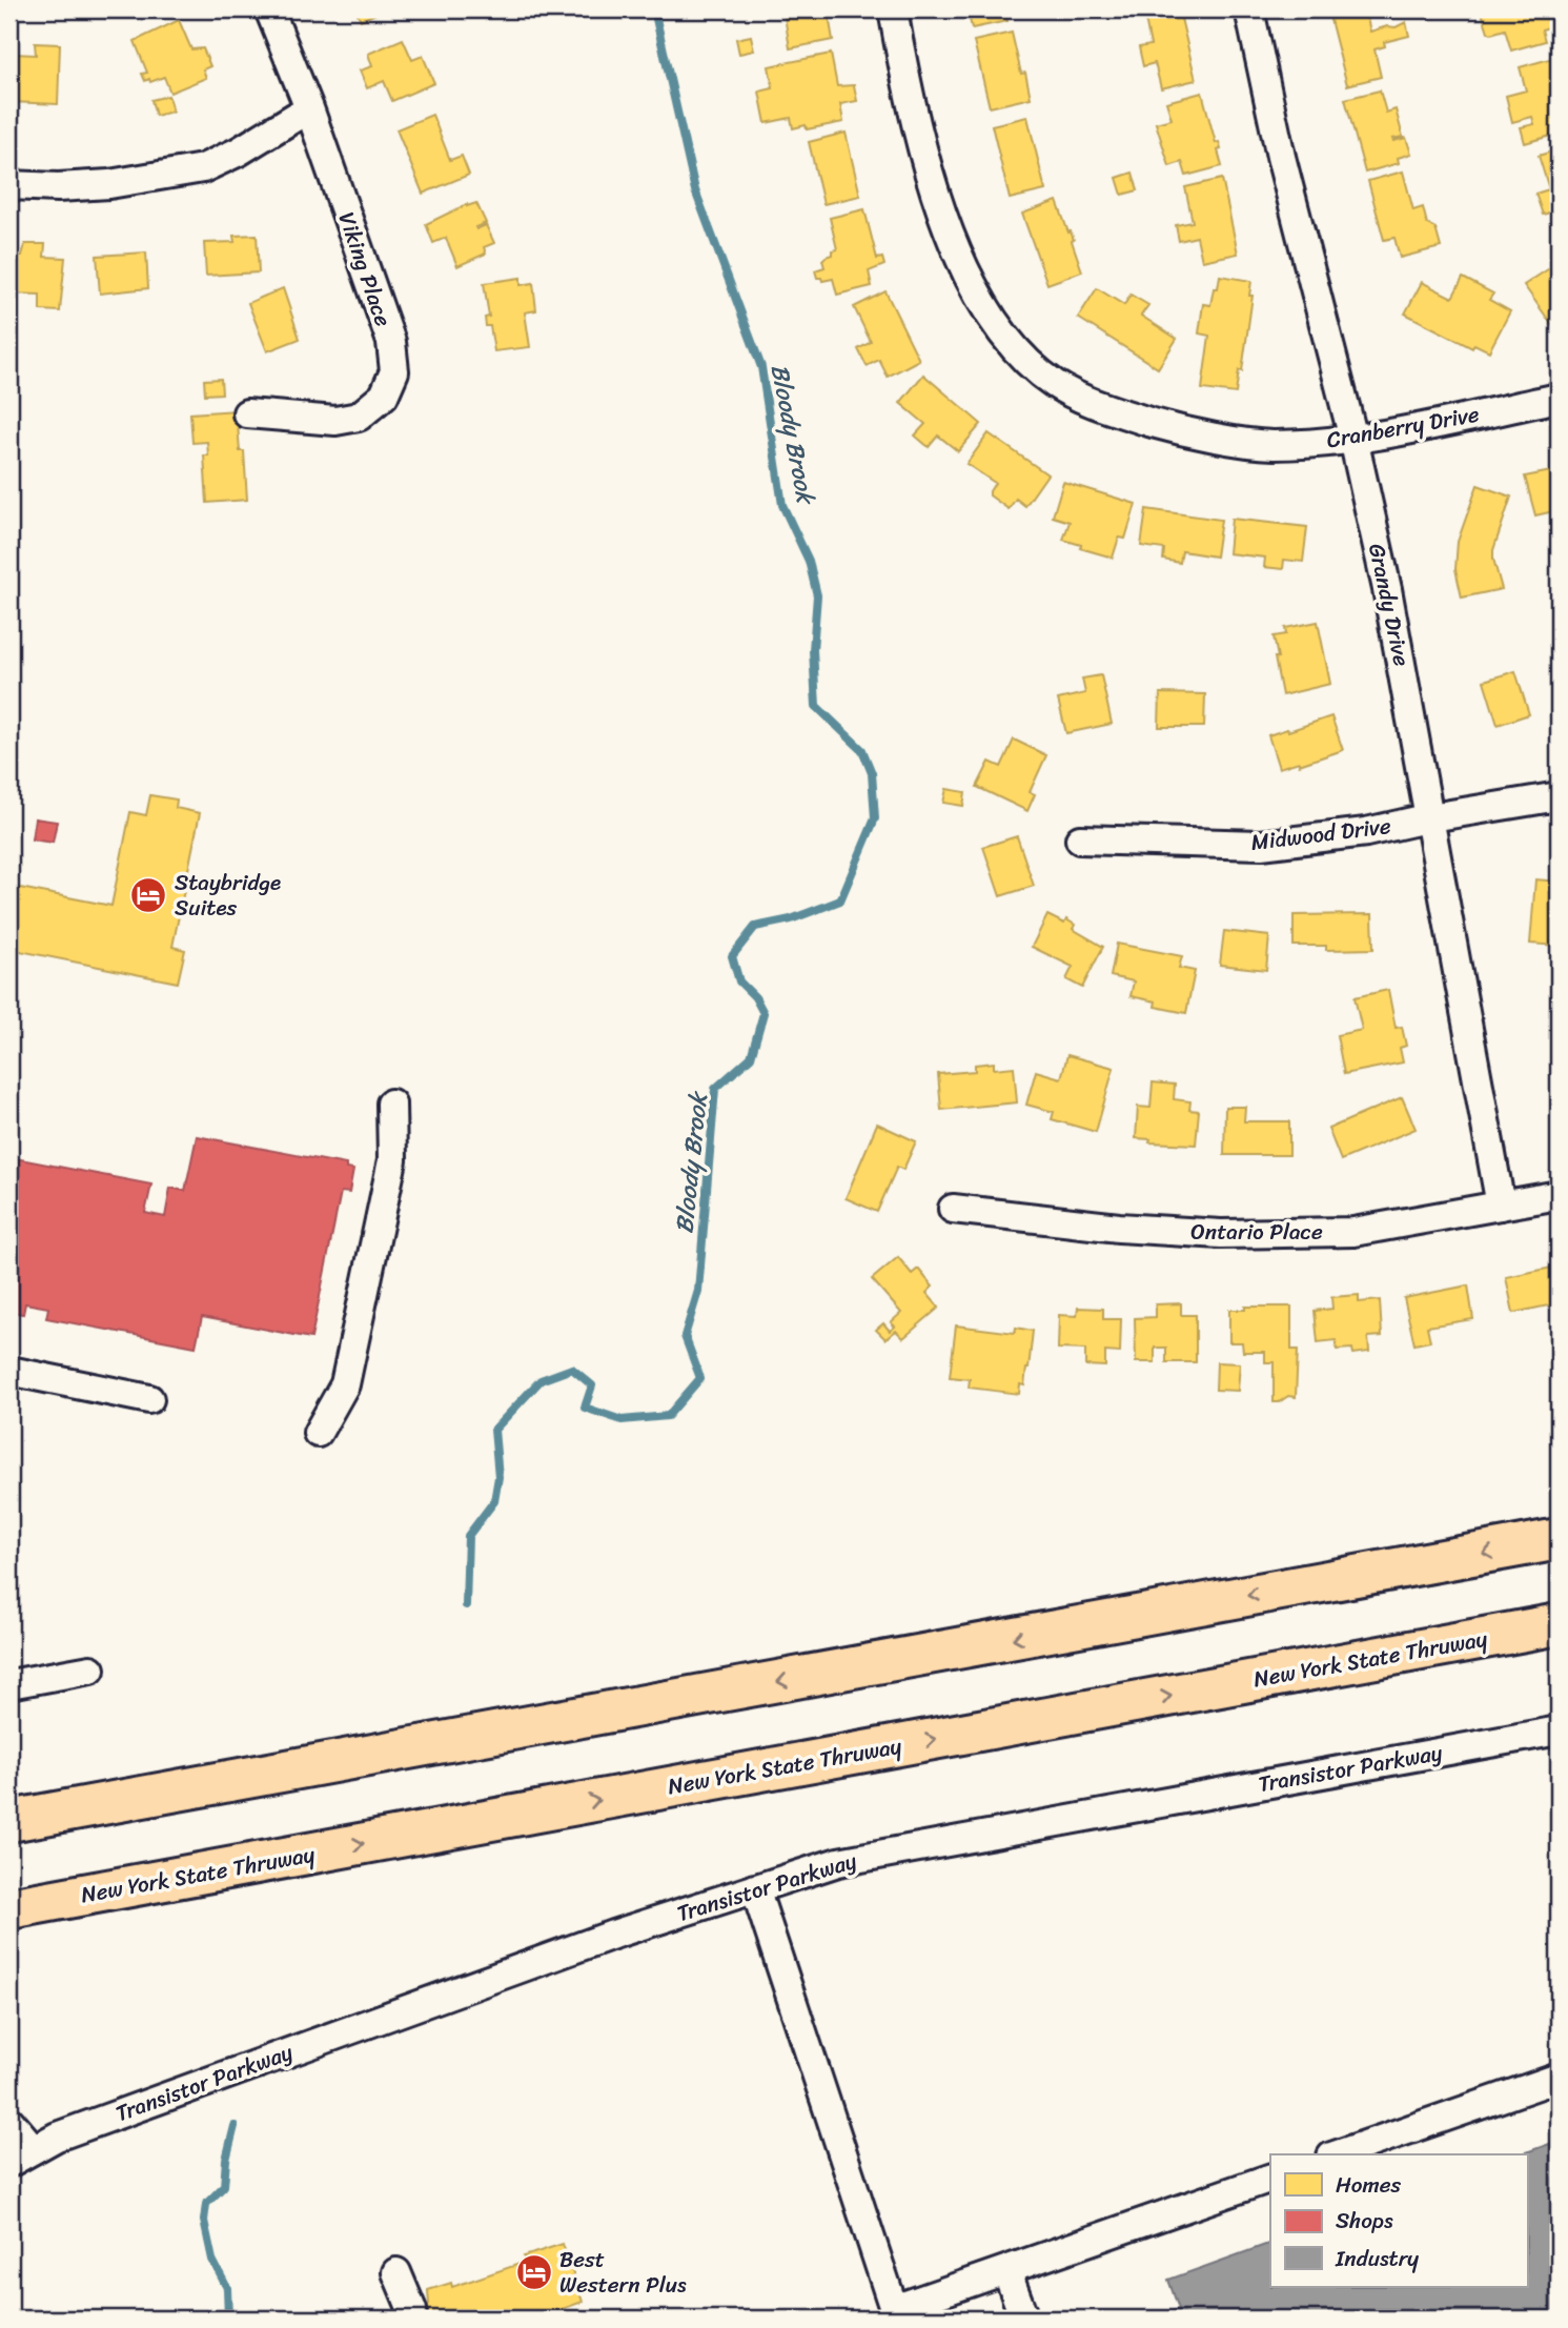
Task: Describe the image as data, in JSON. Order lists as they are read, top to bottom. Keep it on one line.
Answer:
{"streets":{"highway":["New York State Thruway"],"street":["Viking Place","Cranberry Drive","Grandy Drive","Midwood Drive","Ontario Place","Transistor Parkway"]},"crossings":[["Cranberry Drive","Grandy Drive"],["Grandy Drive","Midwood Drive"],["Grandy Drive","Ontario Place"]],"water":["Bloody Brook"],"places":{"hotel":["Staybridge Suites","Best Western Plus"]},"legend":["Homes","Shops","Industry"]}
